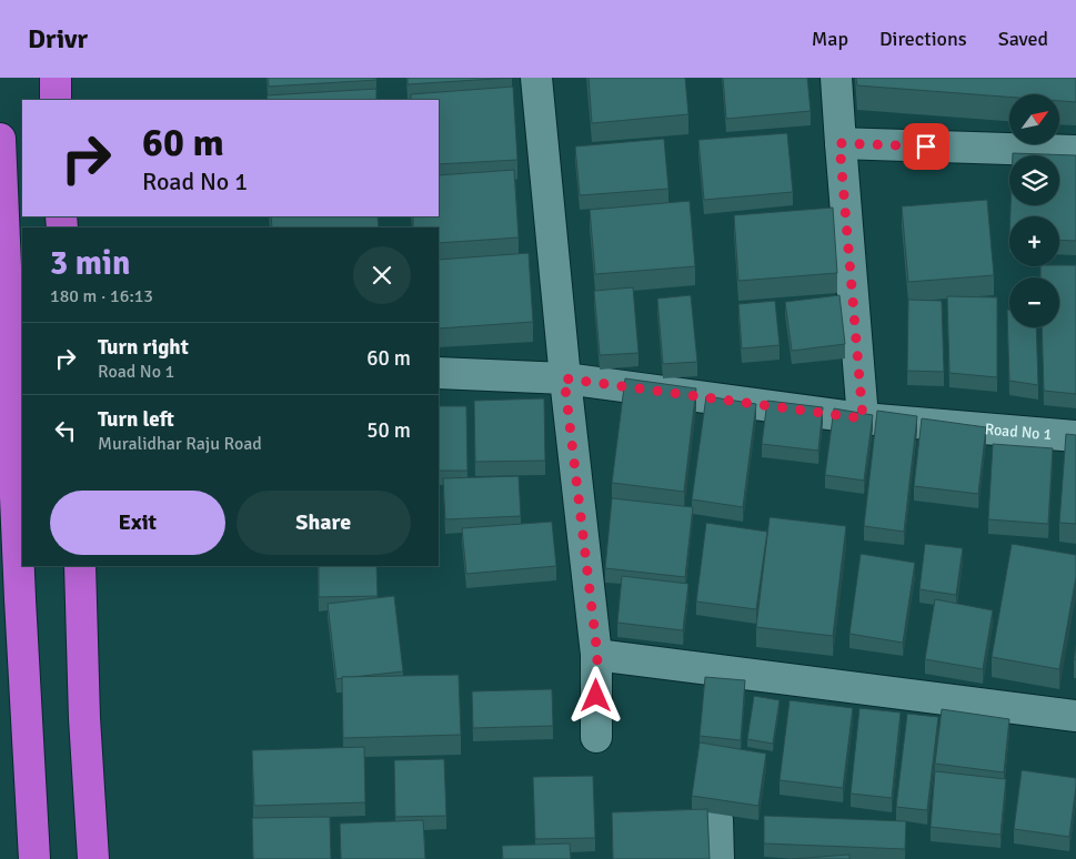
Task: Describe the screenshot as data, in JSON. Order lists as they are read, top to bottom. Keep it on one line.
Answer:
{"streets":{"street":["Road No 1"]},"north":"top right","page":{"header":"Drivr","nav":["Map","Directions","Saved"],"map_buttons":["+","−"],"turn":["60 m","Road No 1"],"heading":["3 min","180 m · 16:13"],"list":[{"name":"Turn right","note":"Road No 1","value":"60 m"},{"name":"Turn left","note":"Muralidhar Raju Road","value":"50 m"}],"buttons":["Exit","Share"]}}
